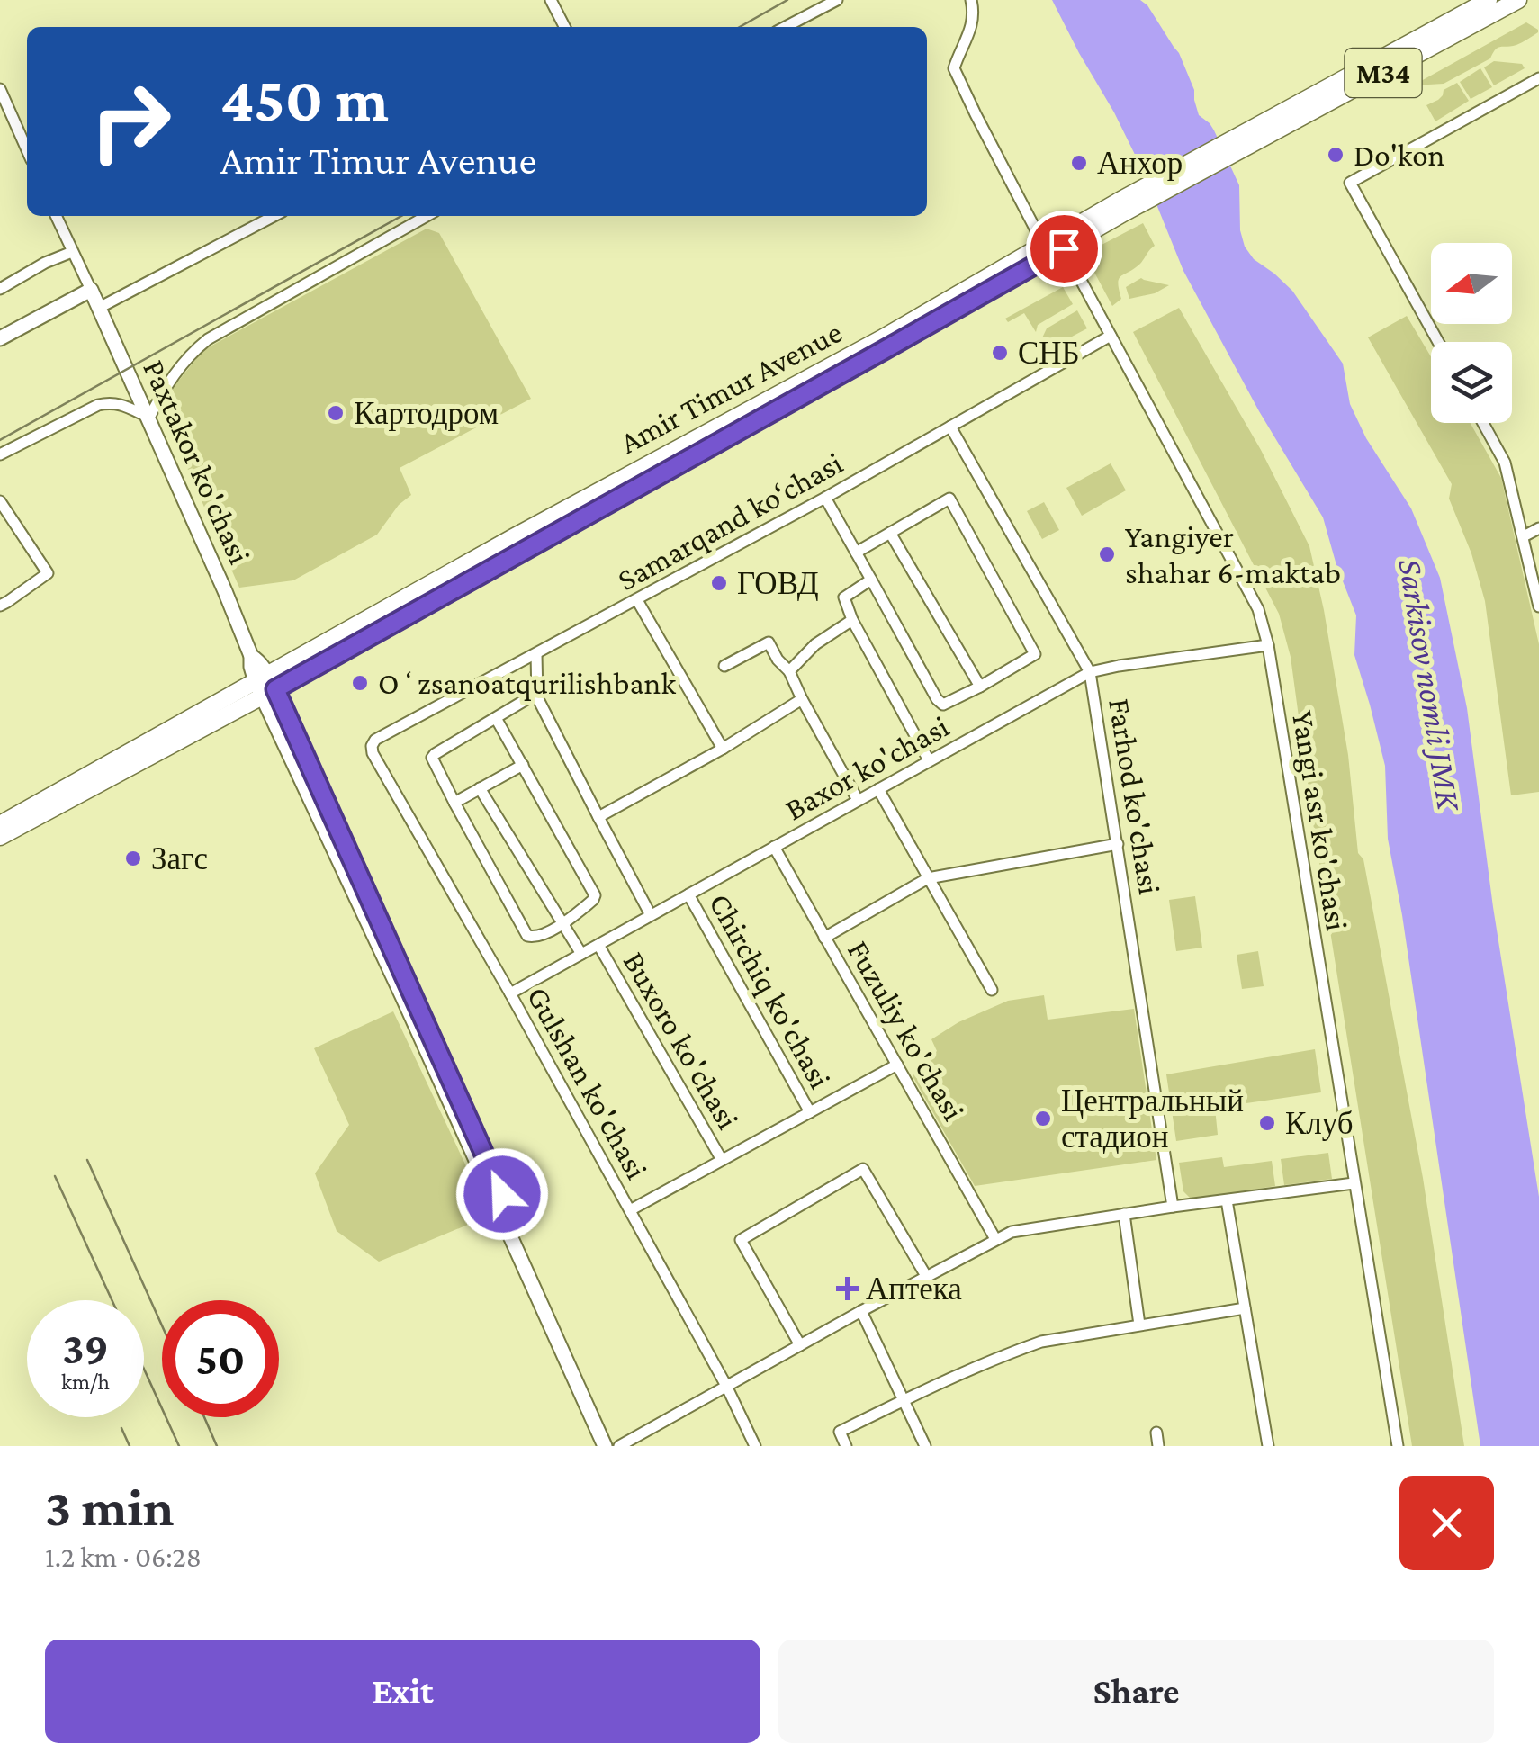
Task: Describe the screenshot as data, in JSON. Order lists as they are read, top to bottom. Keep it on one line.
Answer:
{"streets":{"highway":["M34","Amir Timur Avenue"],"main road":["Paxtakor ko'chasi"],"street":["Samarqand ko‘chasi","Baxor ko'chasi","Farhod ko'chasi","Yangi asr ko'chasi","Chirchiq ko'chasi","Fuzuliy ko'chasi","Buxoro ko'chasi","Gulshan ko'chasi"]},"crossings":[["Amir Timur Avenue","Paxtakor ko'chasi"],["Amir Timur Avenue","Yangi asr ko'chasi"],["Samarqand ko‘chasi","Farhod ko'chasi"],["Samarqand ko‘chasi","Yangi asr ko'chasi"],["Samarqand ko‘chasi","Gulshan ko'chasi"],["Baxor ko'chasi","Farhod ko'chasi"],["Baxor ko'chasi","Yangi asr ko'chasi"],["Baxor ko'chasi","Chirchiq ko'chasi"],["Baxor ko'chasi","Fuzuliy ko'chasi"],["Baxor ko'chasi","Buxoro ko'chasi"],["Baxor ko'chasi","Gulshan ko'chasi"]],"water":["Sarkisov nomli JMK"],"places":{"other":["Do'kon","Анхор","СНБ","Картодром","Yangiyer shahar 6-maktab","ГОВД","Oʻzsanoatqurilishbank","Загс","Центральный стадион","Клуб"],"health":["Аптека"]},"north":"left","page":{"turn":["450 m","Amir Timur Avenue"],"speed":"39 km/h","limit":"50","heading":["3 min","1.2 km · 06:28"],"buttons":["Exit","Share"]}}
